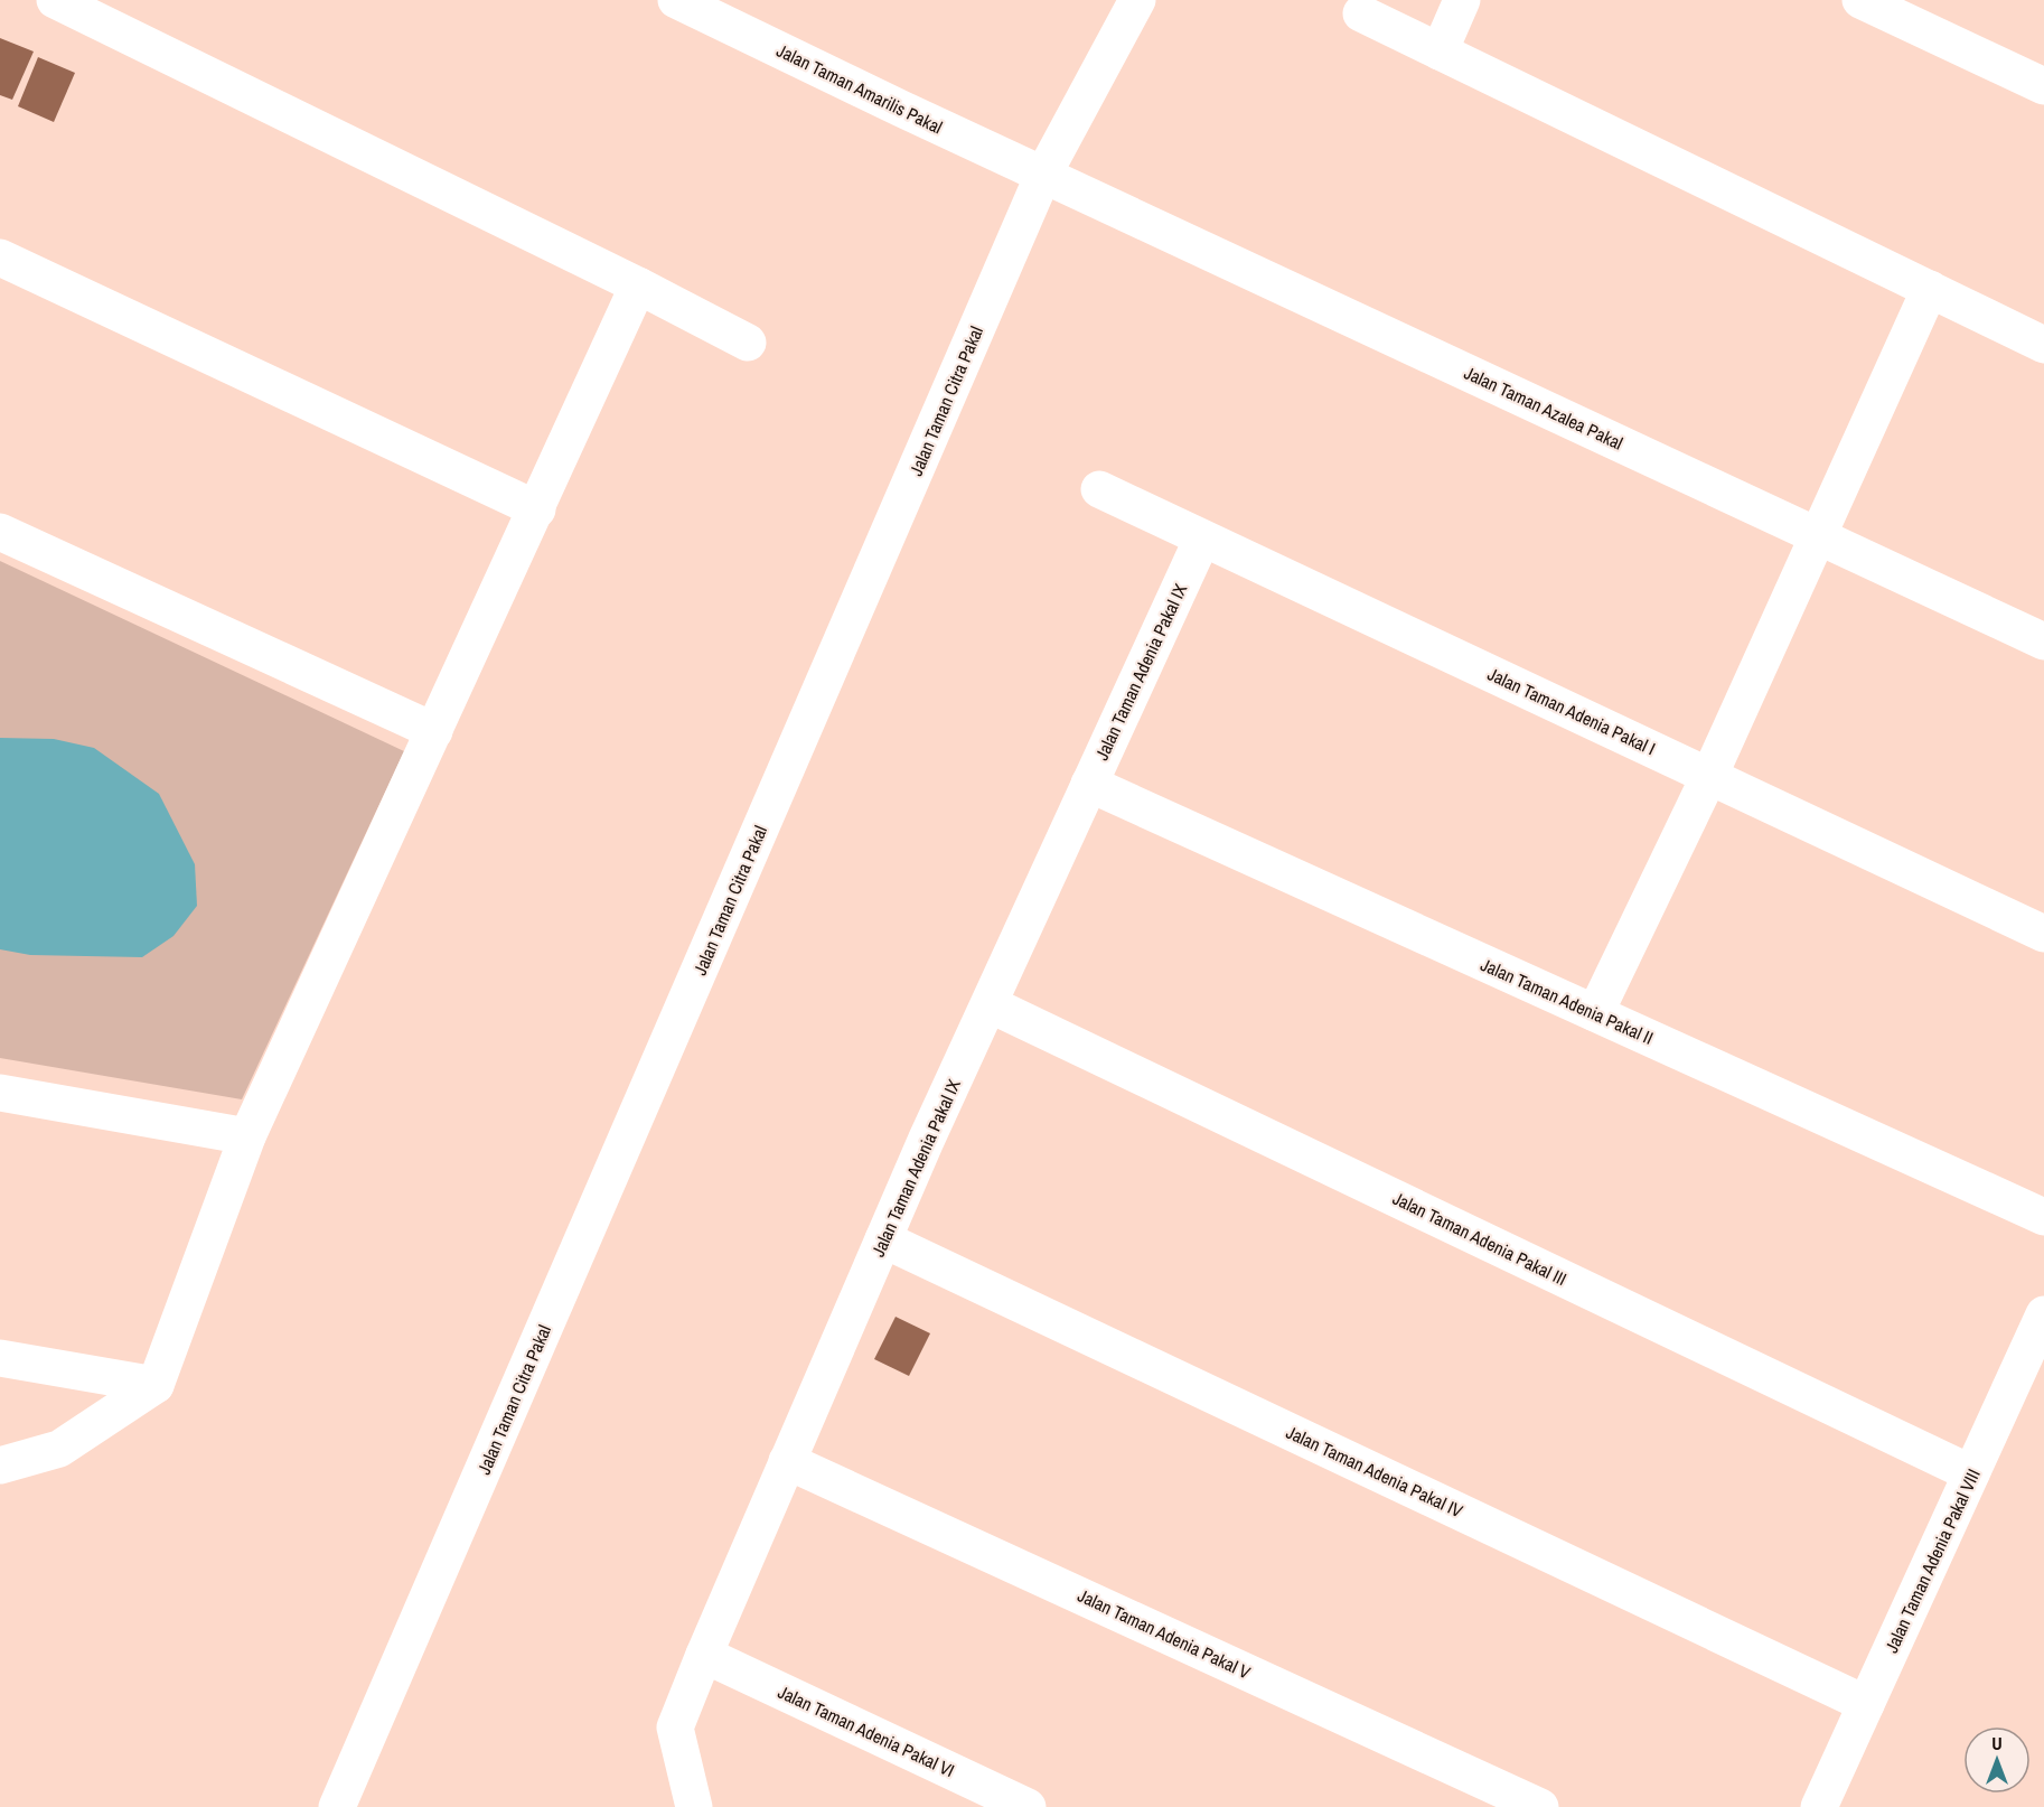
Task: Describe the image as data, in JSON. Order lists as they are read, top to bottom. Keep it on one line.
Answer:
{"streets":{"street":["Jalan Taman Amarilis Pakal","Jalan Taman Citra Pakal","Jalan Taman Azalea Pakal","Jalan Taman Adenia Pakal IX","Jalan Taman Adenia Pakal I","Jalan Taman Adenia Pakal II","Jalan Taman Adenia Pakal III","Jalan Taman Adenia Pakal IV","Jalan Taman Adenia Pakal VIII","Jalan Taman Adenia Pakal V","Jalan Taman Adenia Pakal VI"]},"crossings":[["Jalan Taman Amarilis Pakal","Jalan Taman Citra Pakal"],["Jalan Taman Amarilis Pakal","Jalan Taman Azalea Pakal"],["Jalan Taman Citra Pakal","Jalan Taman Azalea Pakal"],["Jalan Taman Adenia Pakal IX","Jalan Taman Adenia Pakal I"],["Jalan Taman Adenia Pakal IX","Jalan Taman Adenia Pakal II"],["Jalan Taman Adenia Pakal IX","Jalan Taman Adenia Pakal III"],["Jalan Taman Adenia Pakal IX","Jalan Taman Adenia Pakal IV"],["Jalan Taman Adenia Pakal IX","Jalan Taman Adenia Pakal V"],["Jalan Taman Adenia Pakal IX","Jalan Taman Adenia Pakal VI"],["Jalan Taman Adenia Pakal III","Jalan Taman Adenia Pakal VIII"],["Jalan Taman Adenia Pakal IV","Jalan Taman Adenia Pakal VIII"]],"north":"top"}
